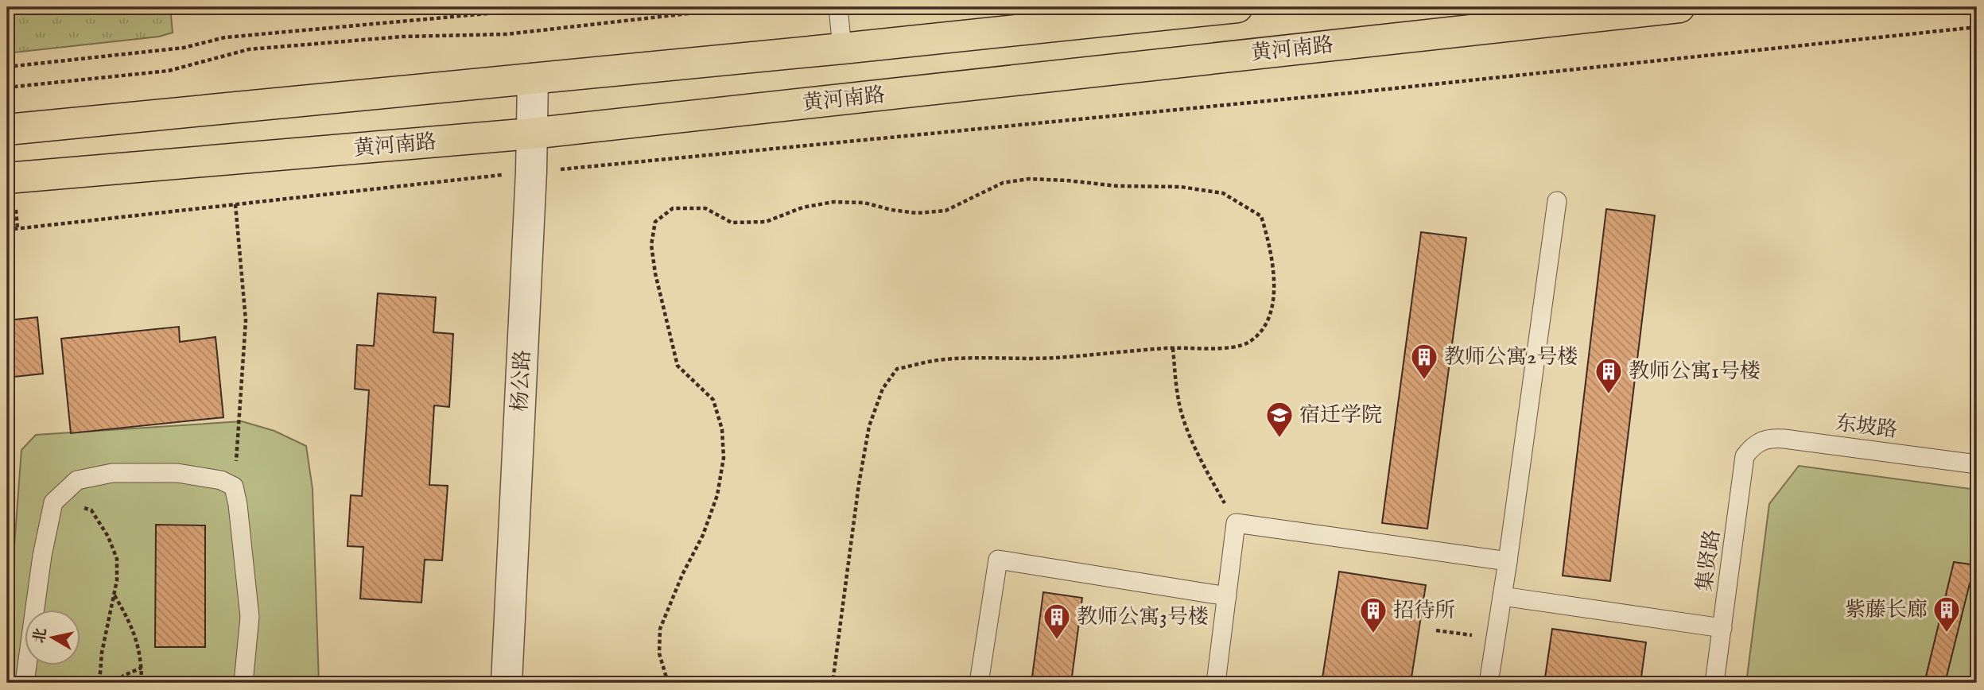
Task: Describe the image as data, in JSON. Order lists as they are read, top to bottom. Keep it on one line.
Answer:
{"streets":{"main road":["黄河南路"],"street":["杨公路"],"lane":["东坡路","集贤路"]},"crossings":[["黄河南路","杨公路"],["东坡路","集贤路"]],"places":{"building":["教师公寓2号楼","教师公寓1号楼","紫藤长廊","招待所","教师公寓3号楼"],"school or university":["宿迁学院"]},"north":"left"}
